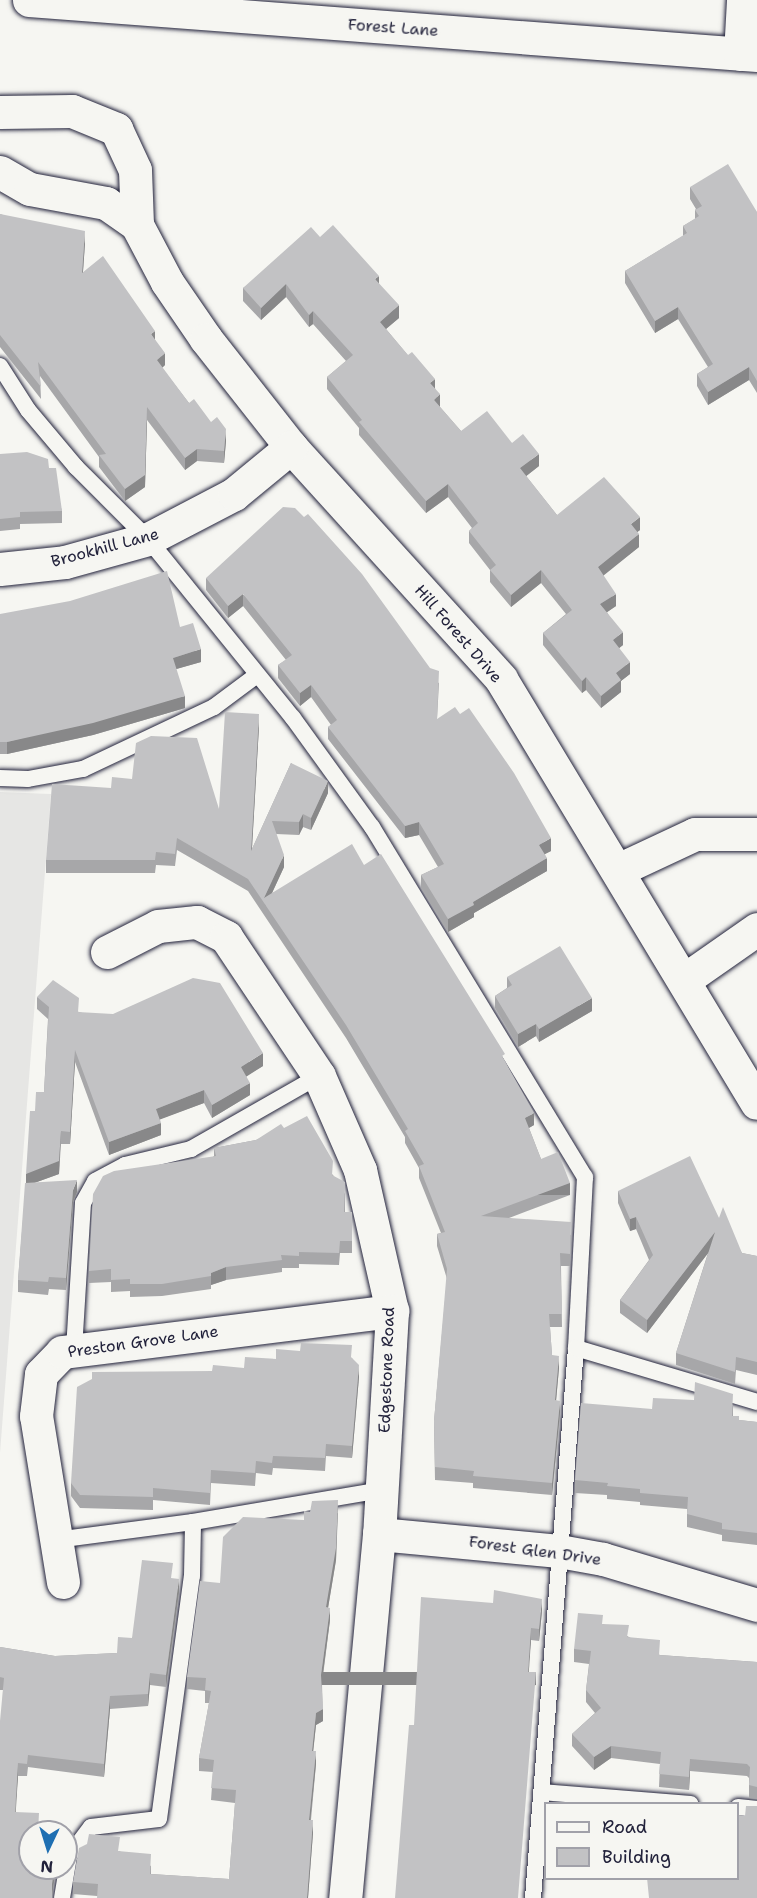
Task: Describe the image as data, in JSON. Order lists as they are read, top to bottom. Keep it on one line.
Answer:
{"streets":{"street":["Forest Lane","Brookhill Lane","Hill Forest Drive","Preston Grove Lane","Edgestone Road","Forest Glen Drive"]},"crossings":[["Brookhill Lane","Hill Forest Drive"],["Preston Grove Lane","Edgestone Road"],["Edgestone Road","Forest Glen Drive"]],"legend":["Road","Building"],"north":"bottom"}
